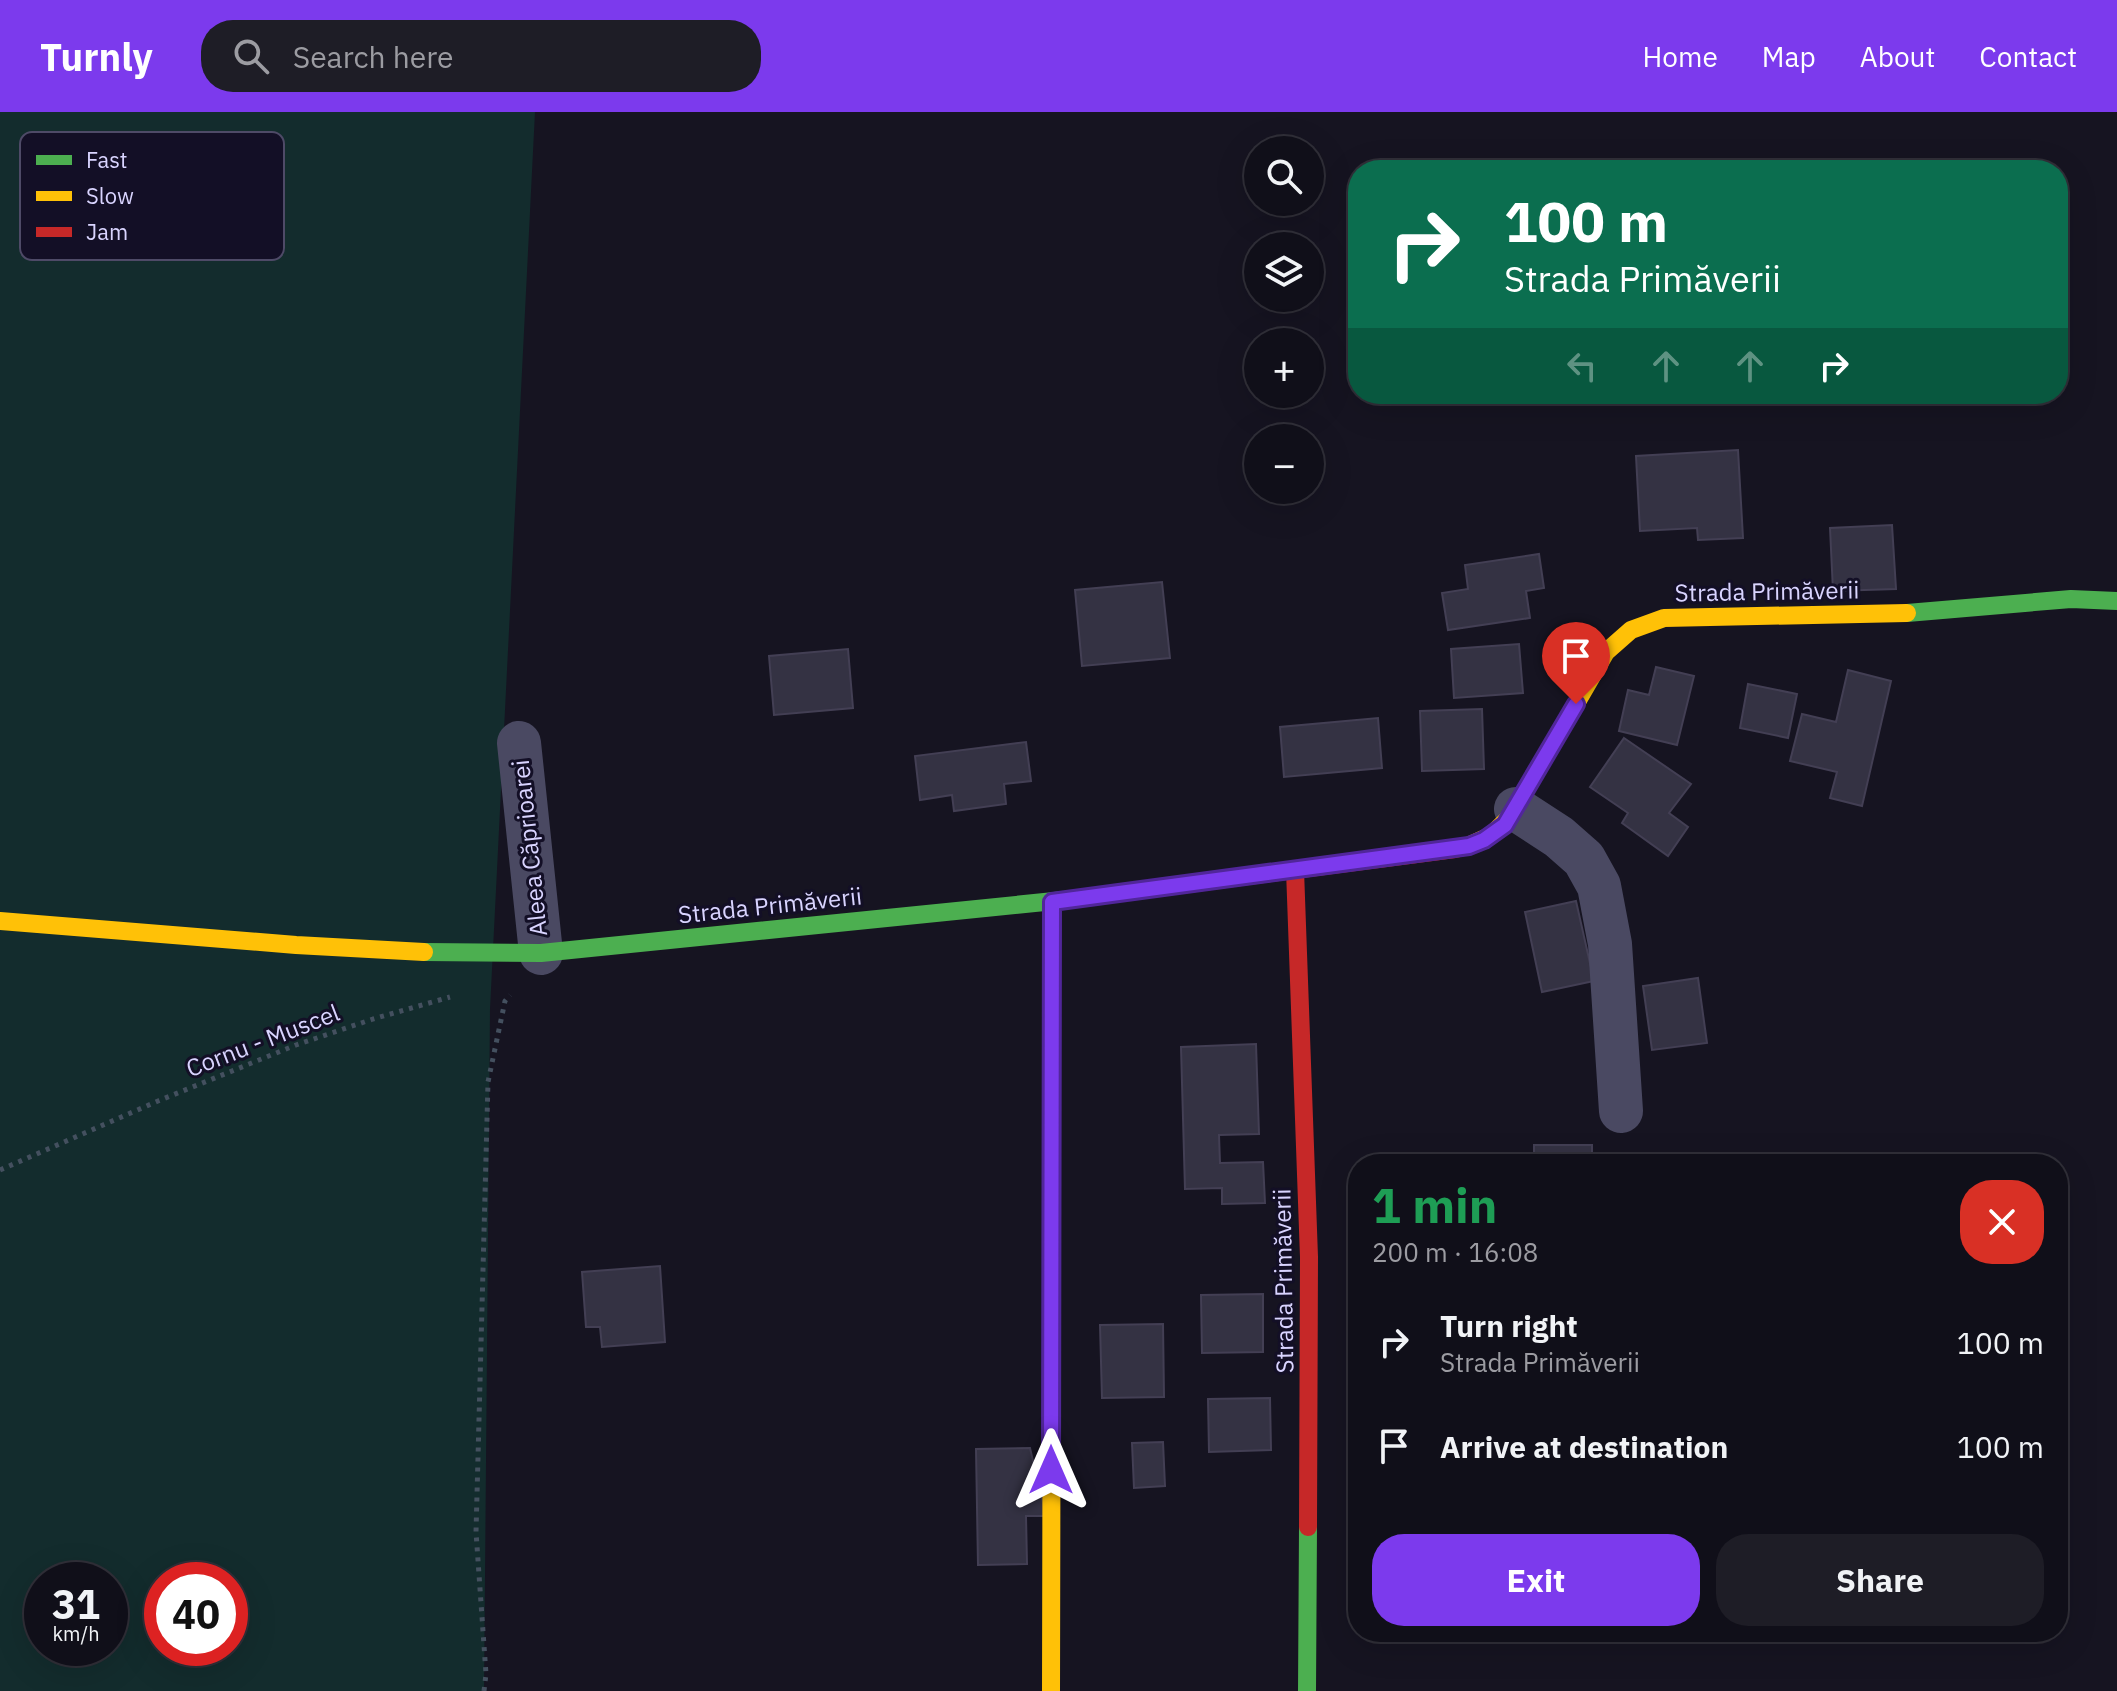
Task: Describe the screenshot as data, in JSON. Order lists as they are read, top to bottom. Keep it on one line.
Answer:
{"streets":{"street":["Strada Primăverii","Aleea Căprioarei"],"path":["Cornu - Muscel"]},"crossings":[["Strada Primăverii","Aleea Căprioarei"]],"legend":["Fast","Slow","Jam"],"page":{"header":"Turnly","search":"Search here","nav":["Home","Map","About","Contact"],"map_buttons":["+","−"],"turn":["100 m","Strada Primăverii"],"heading":["1 min","200 m · 16:08"],"list":[{"name":"Turn right","note":"Strada Primăverii","value":"100 m"},{"name":"Arrive at destination","value":"100 m"}],"buttons":["Exit","Share"],"speed":"31 km/h","limit":"40"}}
